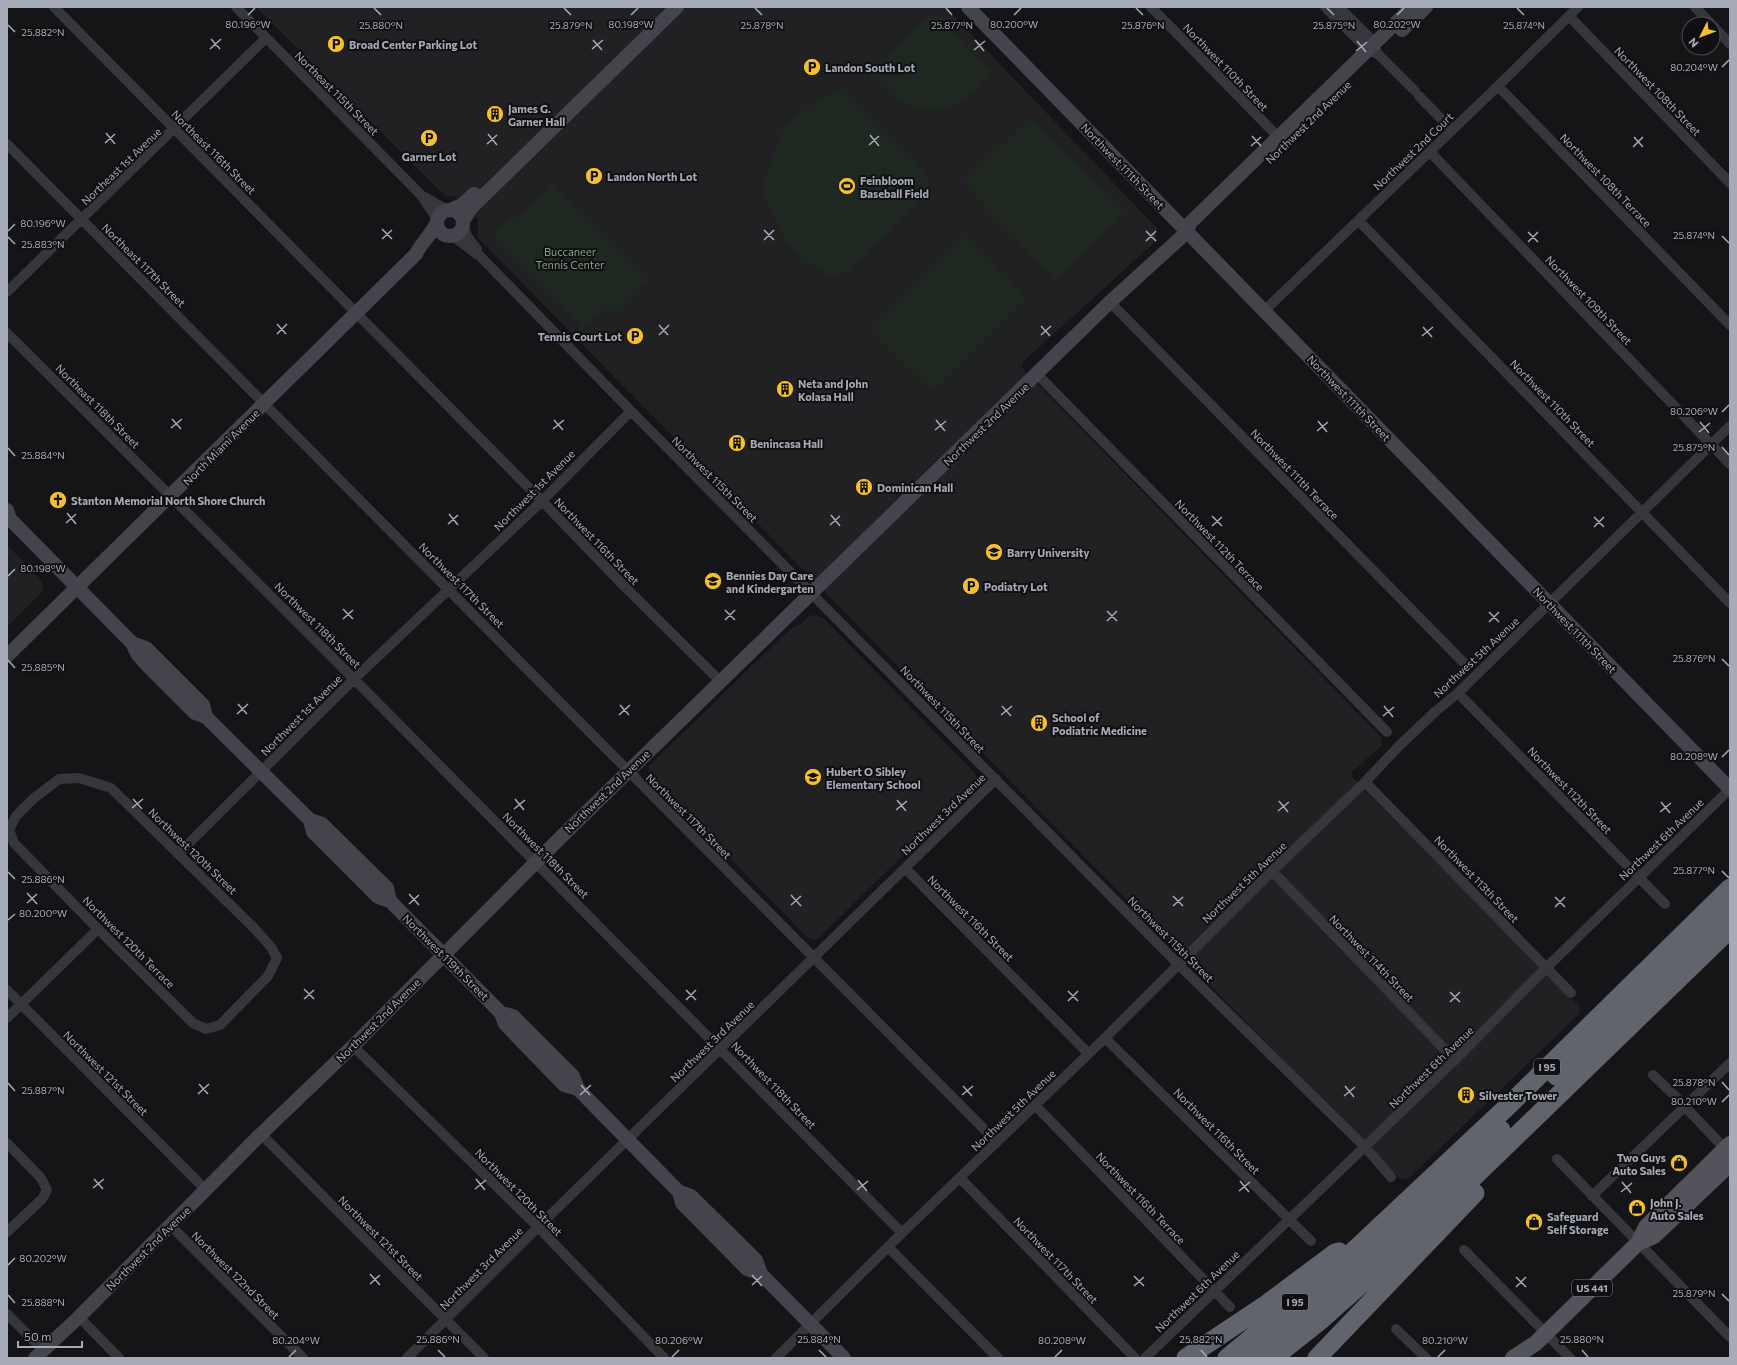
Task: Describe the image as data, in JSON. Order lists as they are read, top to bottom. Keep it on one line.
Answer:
{"streets":{"highway":["I 95"],"main road":["US 441"],"street":["Northwest 110th Street","Northwest 108th Street","Northeast 115th Street","Northwest 2nd Avenue","Northwest 2nd Court","Northeast 116th Street","Northeast 1st Avenue","Northwest 111th Street","Northwest 108th Terrace","Northeast 117th Street","Northwest 109th Street","Northeast 118th Street","North Miami Avenue","Northwest 111th Terrace","Northwest 115th Street","Northwest 1st Avenue","Northwest 116th Street","Northwest 112th Terrace","Northwest 117th Street","Northwest 118th Street","Northwest 5th Avenue","Northwest 112th Street","Northwest 3rd Avenue","Northwest 6th Avenue","Northwest 120th Street","Northwest 113th Street","Northwest 120th Terrace","Northwest 119th Street","Northwest 114th Street","Northwest 121st Street","Northwest 116th Terrace","Northwest 122nd Street"]},"crossings":[["Northwest 110th Street","Northwest 2nd Avenue"],["Northwest 110th Street","Northwest 2nd Court"],["Northwest 110th Street","Northwest 5th Avenue"],["Northwest 108th Street","Northwest 2nd Court"],["Northeast 115th Street","Northeast 1st Avenue"],["Northeast 115th Street","North Miami Avenue"],["Northwest 2nd Avenue","Northwest 111th Street"],["Northwest 2nd Avenue","Northwest 111th Terrace"],["Northwest 2nd Avenue","Northwest 115th Street"],["Northwest 2nd Avenue","Northwest 116th Street"],["Northwest 2nd Avenue","Northwest 112th Terrace"],["Northwest 2nd Avenue","Northwest 117th Street"],["Northwest 2nd Avenue","Northwest 118th Street"],["Northwest 2nd Avenue","Northwest 120th Street"],["Northwest 2nd Avenue","Northwest 119th Street"],["Northwest 2nd Avenue","Northwest 121st Street"],["Northwest 2nd Avenue","Northwest 122nd Street"],["Northwest 2nd Court","Northwest 111th Street"],["Northwest 2nd Court","Northwest 108th Terrace"],["Northwest 2nd Court","Northwest 109th Street"],["Northeast 116th Street","Northeast 1st Avenue"],["Northeast 116th Street","North Miami Avenue"],["Northeast 116th Street","Northwest 116th Street"],["Northeast 1st Avenue","Northeast 117th Street"],["Northwest 111th Street","Northwest 5th Avenue"],["Northwest 111th Street","Northwest 6th Avenue"],["Northeast 117th Street","North Miami Avenue"],["Northeast 117th Street","Northwest 117th Street"],["Northwest 109th Street","Northwest 5th Avenue"],["Northeast 118th Street","North Miami Avenue"],["Northeast 118th Street","Northwest 118th Street"],["North Miami Avenue","Northwest 116th Street"],["North Miami Avenue","Northwest 117th Street"],["North Miami Avenue","Northwest 118th Street"],["North Miami Avenue","Northwest 119th Street"],["Northwest 115th Street","Northwest 1st Avenue"],["Northwest 115th Street","Northwest 5th Avenue"],["Northwest 115th Street","Northwest 3rd Avenue"],["Northwest 115th Street","Northwest 6th Avenue"],["Northwest 1st Avenue","Northwest 116th Street"],["Northwest 1st Avenue","Northwest 117th Street"],["Northwest 1st Avenue","Northwest 118th Street"],["Northwest 1st Avenue","Northwest 120th Street"],["Northwest 1st Avenue","Northwest 119th Street"],["Northwest 116th Street","Northwest 5th Avenue"],["Northwest 116th Street","Northwest 3rd Avenue"],["Northwest 116th Street","Northwest 6th Avenue"],["Northwest 117th Street","Northwest 5th Avenue"],["Northwest 117th Street","Northwest 3rd Avenue"],["Northwest 118th Street","Northwest 5th Avenue"],["Northwest 118th Street","Northwest 3rd Avenue"],["Northwest 5th Avenue","Northwest 112th Street"],["Northwest 5th Avenue","Northwest 113th Street"],["Northwest 5th Avenue","Northwest 119th Street"],["Northwest 5th Avenue","Northwest 114th Street"],["Northwest 5th Avenue","Northwest 116th Terrace"],["Northwest 112th Street","Northwest 6th Avenue"],["Northwest 3rd Avenue","Northwest 120th Street"],["Northwest 3rd Avenue","Northwest 119th Street"],["Northwest 3rd Avenue","Northwest 121st Street"],["Northwest 6th Avenue","Northwest 113th Street"],["Northwest 6th Avenue","Northwest 114th Street"],["Northwest 6th Avenue","Northwest 116th Terrace"],["Northwest 120th Street","Northwest 120th Terrace"]],"parks":["Buccaneer Tennis Center"],"places":{"parking":["Broad Center Parking Lot","Landon South Lot","Garner Lot","Landon North Lot","Tennis Court Lot","Podiatry Lot"],"building":["James G. Garner Hall","Neta and John Kolasa Hall","Benincasa Hall","Dominican Hall","School of Podiatric Medicine","Silvester Tower"],"sports":["Feinbloom Baseball Field"],"church":["Stanton Memorial North Shore Church"],"school or university":["Barry University","Bennies Day Care and Kindergarten","Hubert O Sibley Elementary School"],"shop":["Two Guys Auto Sales","John J. Auto Sales","Safeguard Self Storage"]},"scale_bar":"50 m","north":"bottom left","coordinates":["80.196°W","80.198°W","80.200°W","80.202°W","25.877°N","25.876°N","25.880°N","25.879°N","25.878°N","25.875°N","25.874°N","25.882°N","80.204°W","25.883°N","80.206°W","25.884°N","25.885°N","80.208°W","25.886°N","25.887°N","80.210°W","25.888°N"]}
